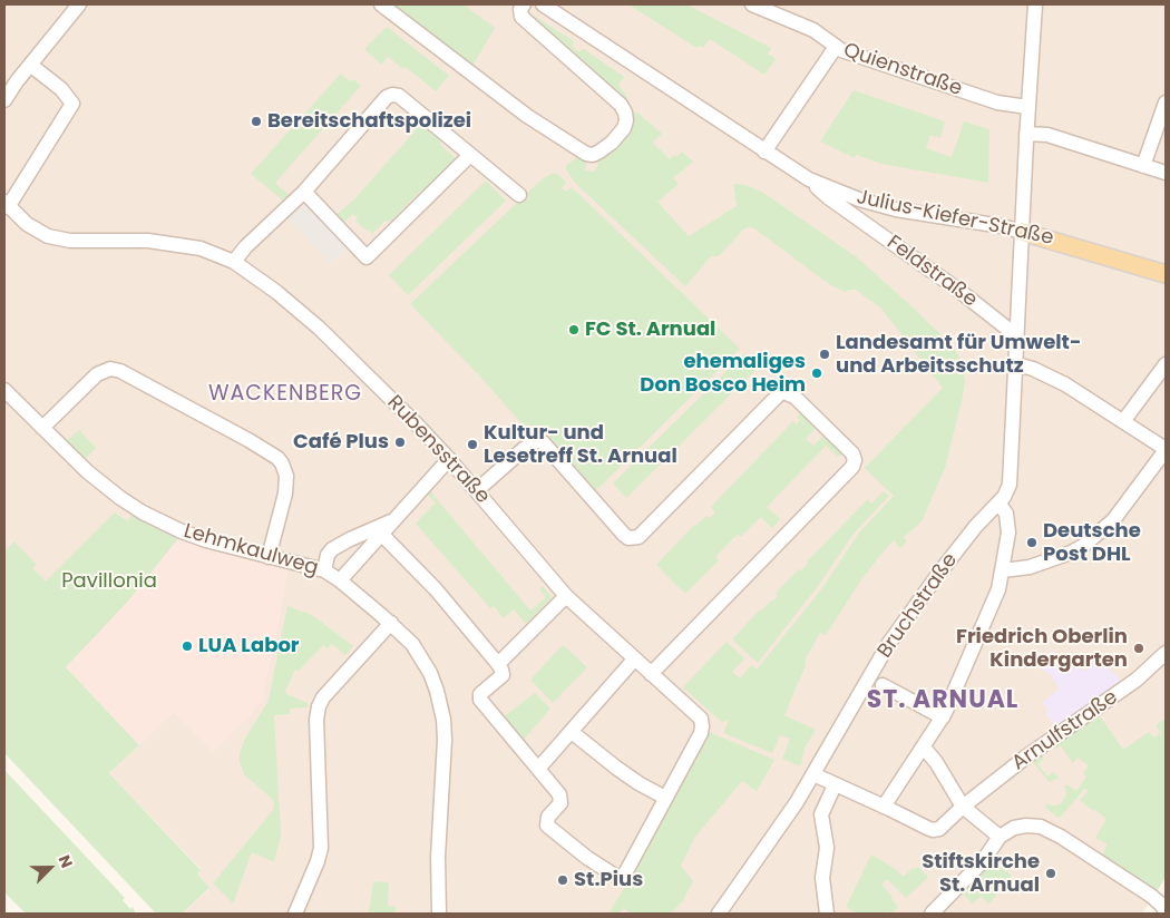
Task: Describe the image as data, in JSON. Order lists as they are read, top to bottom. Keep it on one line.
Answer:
{"streets":{"main road":["Julius-Kiefer-Straße"],"street":["Quienstraße","Feldstraße","Rubensstraße","Lehmkaulweg","Bruchstraße","Arnulfstraße"]},"crossings":[["Quienstraße","Bruchstraße"],["Julius-Kiefer-Straße","Feldstraße"],["Julius-Kiefer-Straße","Bruchstraße"],["Feldstraße","Bruchstraße"]],"districts":["WACKENBERG","ST. ARNUAL"],"parks":["Pavillonia"],"places":["Bereitschaftspolizei","FC St. Arnual","Landesamt für Umwelt- und Arbeitsschutz","ehemaliges Don Bosco Heim","Café Plus","Kultur- und Lesetreff St. Arnual","Deutsche Post DHL","LUA Labor","Friedrich Oberlin Kindergarten","Stiftskirche St. Arnual","St.Pius"],"north":"top right"}
